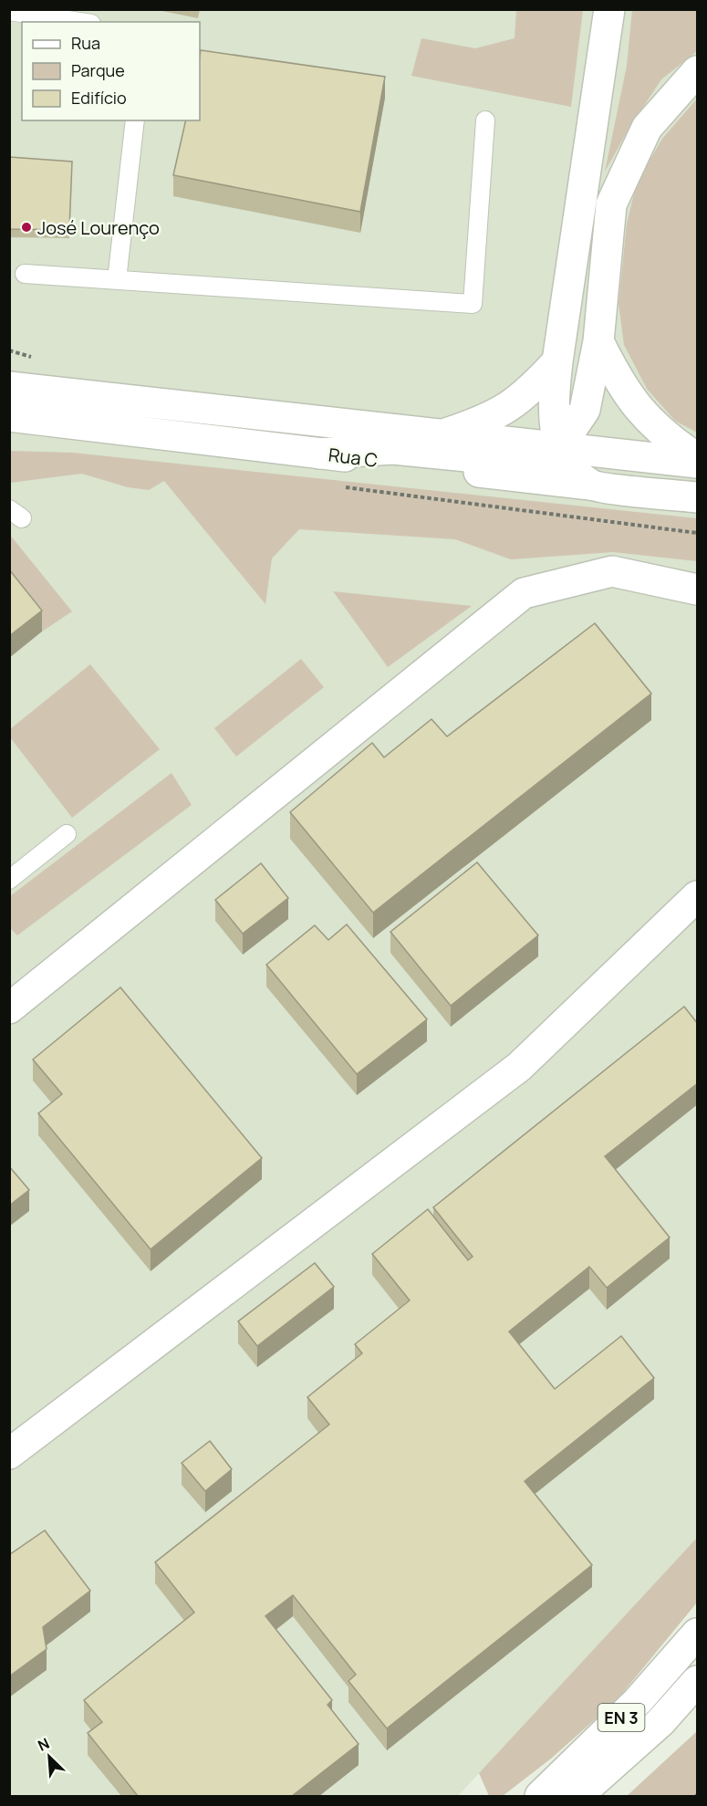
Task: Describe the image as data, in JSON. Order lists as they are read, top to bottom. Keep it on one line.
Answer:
{"streets":{"street":["Rua C","EN 3"]},"places":["José Lourenço"],"legend":["Rua","Parque","Edifício"],"north":"top left"}
